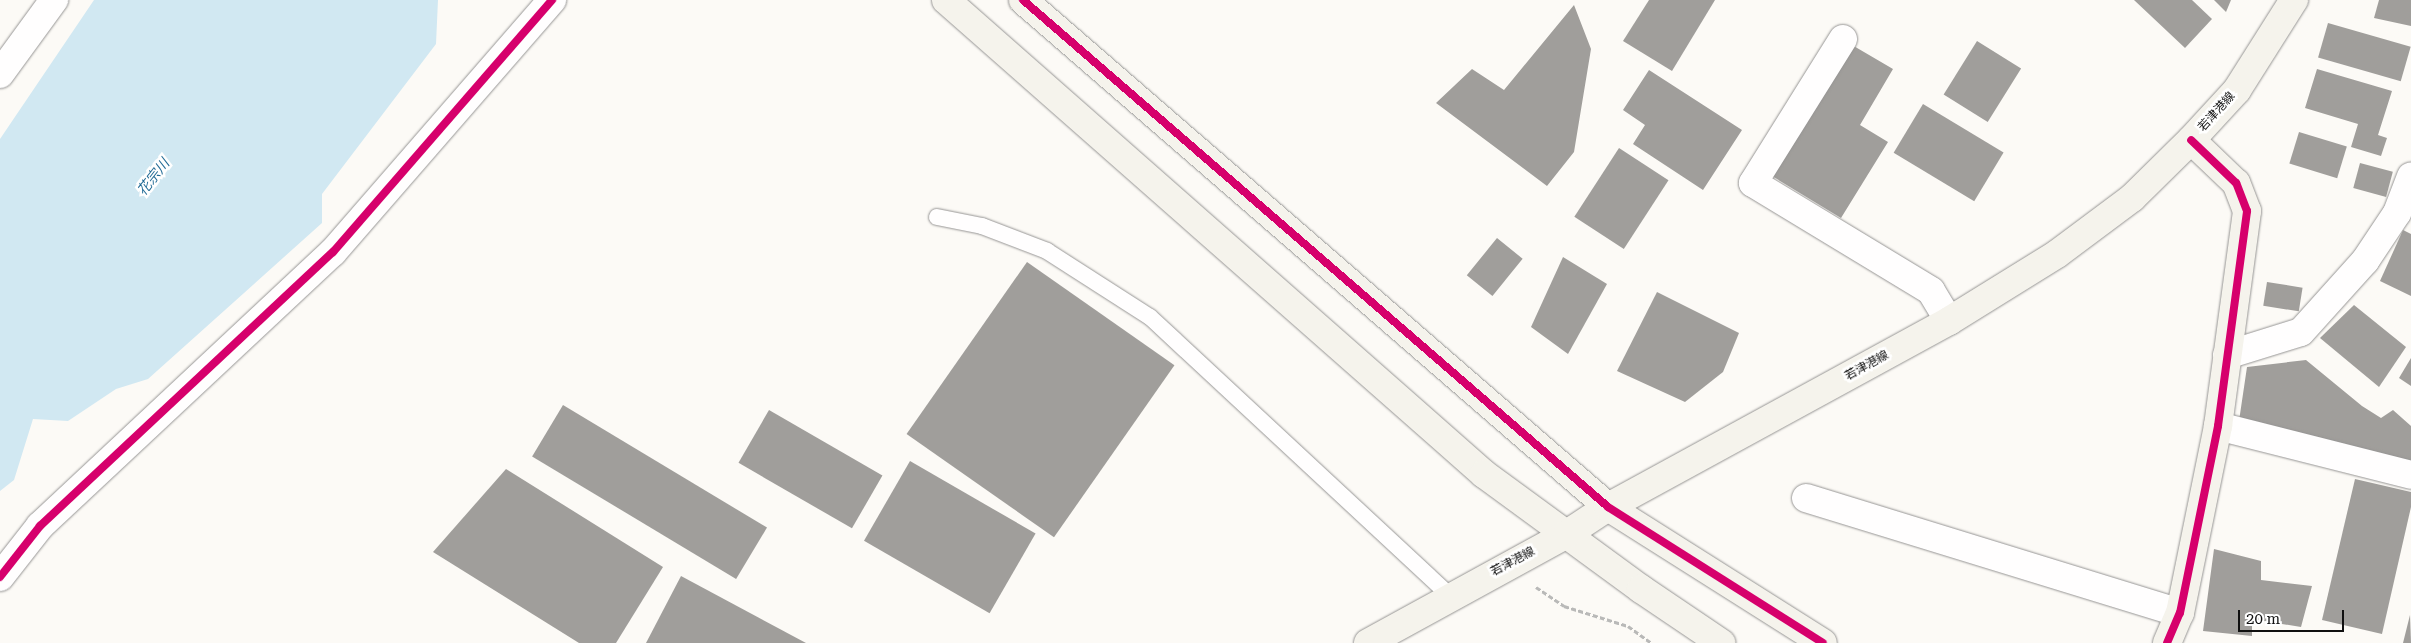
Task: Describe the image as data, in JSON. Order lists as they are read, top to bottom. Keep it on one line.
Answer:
{"streets":{"street":["若津港線"]},"water":["花宗川"],"scale_bar":"20 m"}
